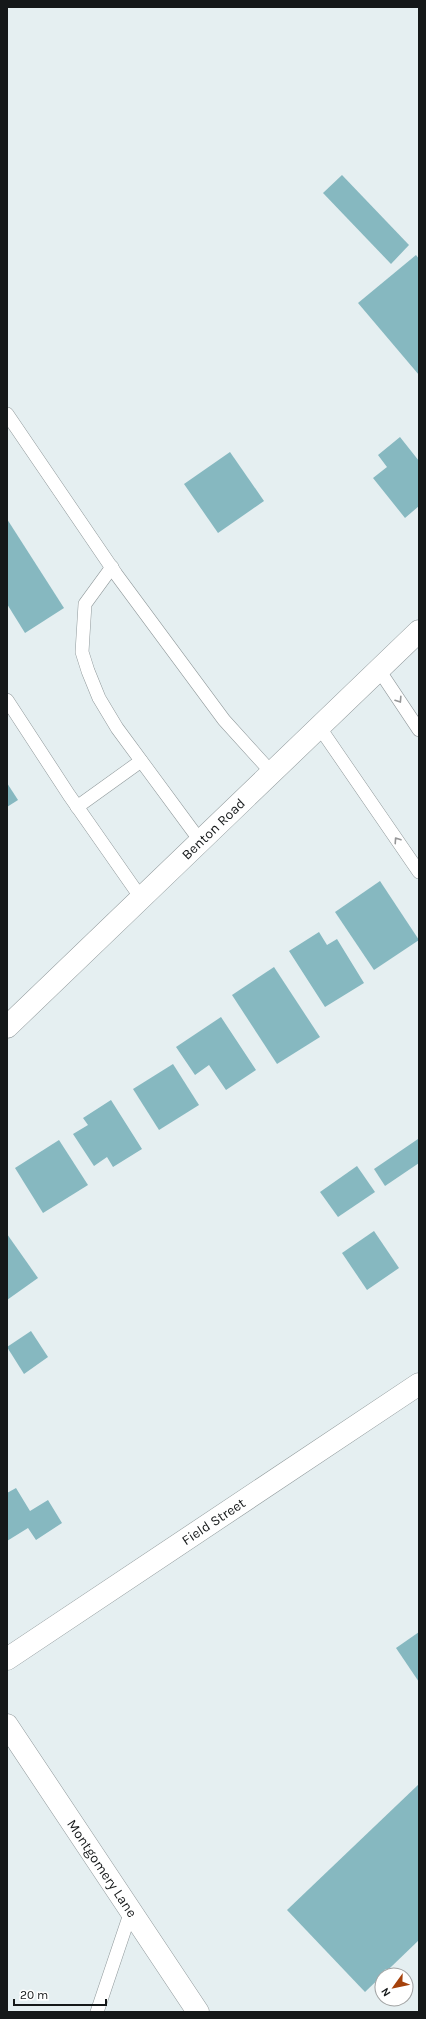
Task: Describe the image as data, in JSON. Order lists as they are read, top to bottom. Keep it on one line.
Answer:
{"streets":{"street":["Benton Road","Field Street","Montgomery Lane"]},"scale_bar":"20 m","north":"bottom left"}
